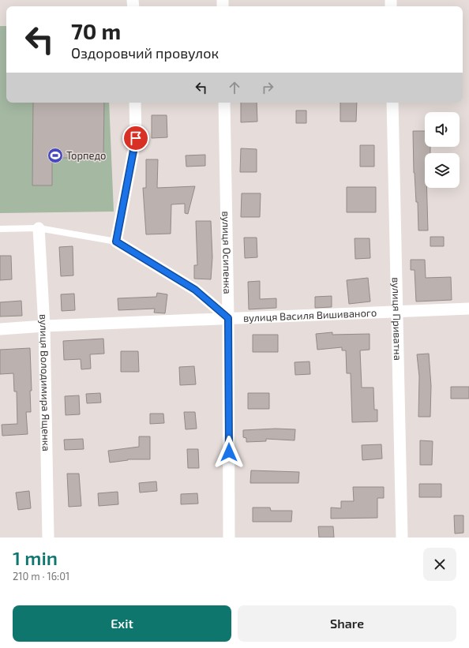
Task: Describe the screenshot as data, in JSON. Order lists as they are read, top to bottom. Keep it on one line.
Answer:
{"streets":{"street":["вулиця Осипенка","вулиця Василя Вишиваного","вулиця Приватна","вулиця Володимира Ященка"]},"crossings":[["вулиця Осипенка","вулиця Василя Вишиваного"],["вулиця Василя Вишиваного","вулиця Приватна"],["вулиця Василя Вишиваного","вулиця Володимира Ященка"]],"places":{"sports":["Торпедо"]},"page":{"turn":["70 m","Оздоровчий провулок"],"heading":["1 min","210 m · 16:01"],"buttons":["Exit","Share"]}}
